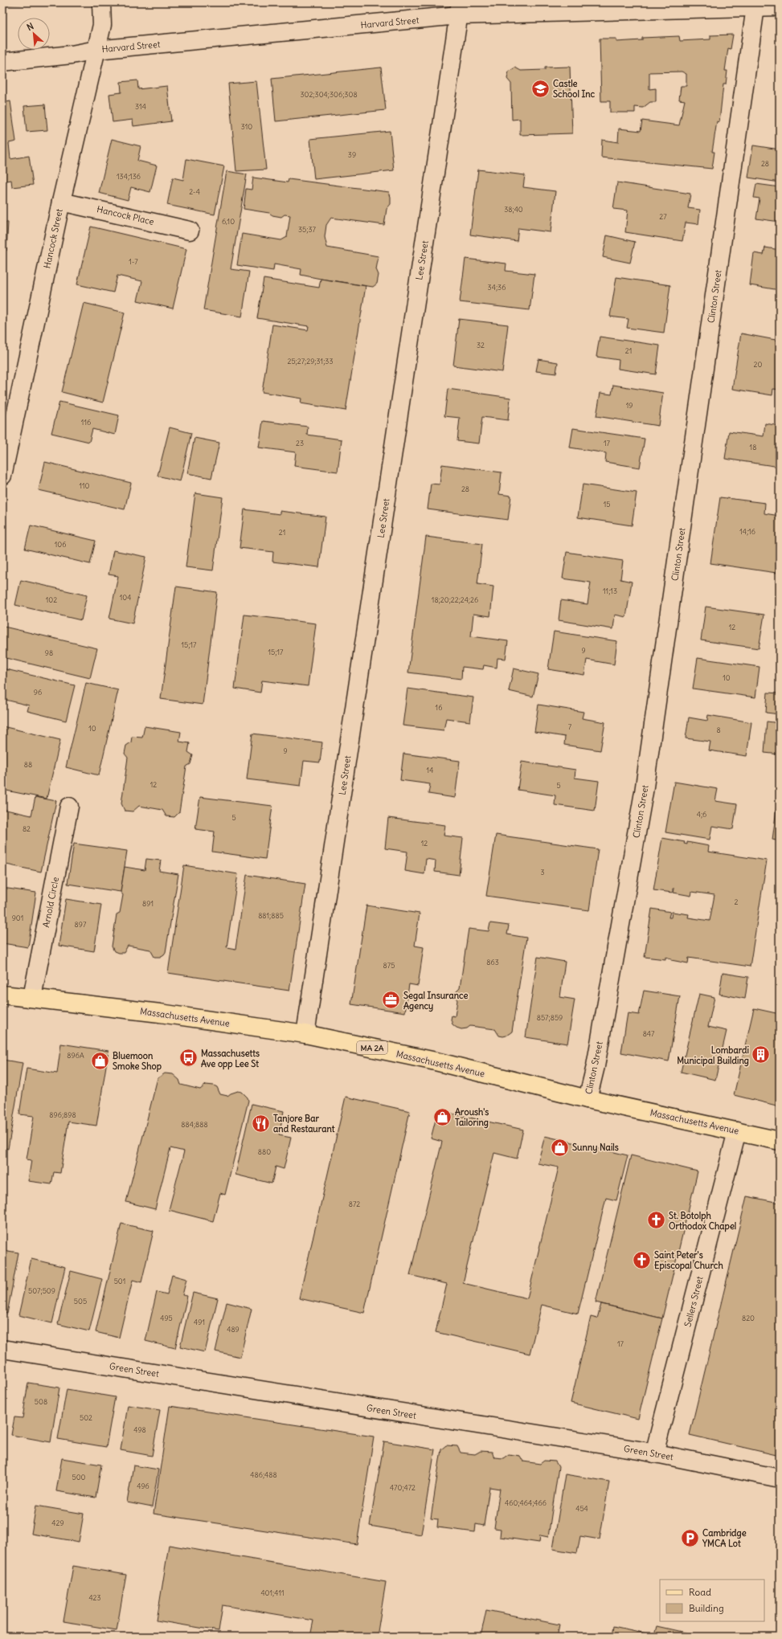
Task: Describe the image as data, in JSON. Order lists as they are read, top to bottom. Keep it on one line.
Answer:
{"streets":{"main road":["Massachusetts Avenue","MA 2A"],"street":["Harvard Street","Hancock Place","Hancock Street","Lee Street","Clinton Street","Arnold Circle","Sellers Street","Green Street"]},"crossings":[["Harvard Street","Hancock Street"],["Harvard Street","Lee Street"],["Harvard Street","Clinton Street"],["Hancock Place","Hancock Street"],["Lee Street","Massachusetts Avenue"],["Clinton Street","Massachusetts Avenue"],["Arnold Circle","Massachusetts Avenue"],["Massachusetts Avenue","Sellers Street"],["Sellers Street","Green Street"]],"places":{"school or university":["Castle School Inc"],"office":["Segal Insurance Agency"],"building":["Lombardi Municipal Building"],"bus stop":["Massachusetts Ave opp Lee St"],"shop":["Bluemoon Smoke Shop","Aroush's Tailoring","Sunny Nails"],"restaurant":["Tanjore Bar and Restaurant"],"church":["St. Botolph Orthodox Chapel","Saint Peter's Episcopal Church"],"parking":["Cambridge YMCA Lot"]},"house_numbers":["302;304;306;308","314","310","39","28","134;136","2-4","38;40","27","6,10","35;37","1-7","34;36","32","21","25;27;29;31;33","20","19","116","23","17","18","110","28","15","14;16","21","106","11;13","104","102","18;20;22;24;26","12","15;17","9","15;17","98","10","96","16","7","10","8","9","88","14","12","5","4;6","5","82","12","3","2","891","881;885","901","897","863","875","857;859","847","896A","896;898","884;888","880","872","501","507;509","505","495","820","491","489","17","508","502","498","486;488","500","496","470;472","460;464;466","454","429","401;411","423"],"legend":["Road","Building"],"north":"top left"}
